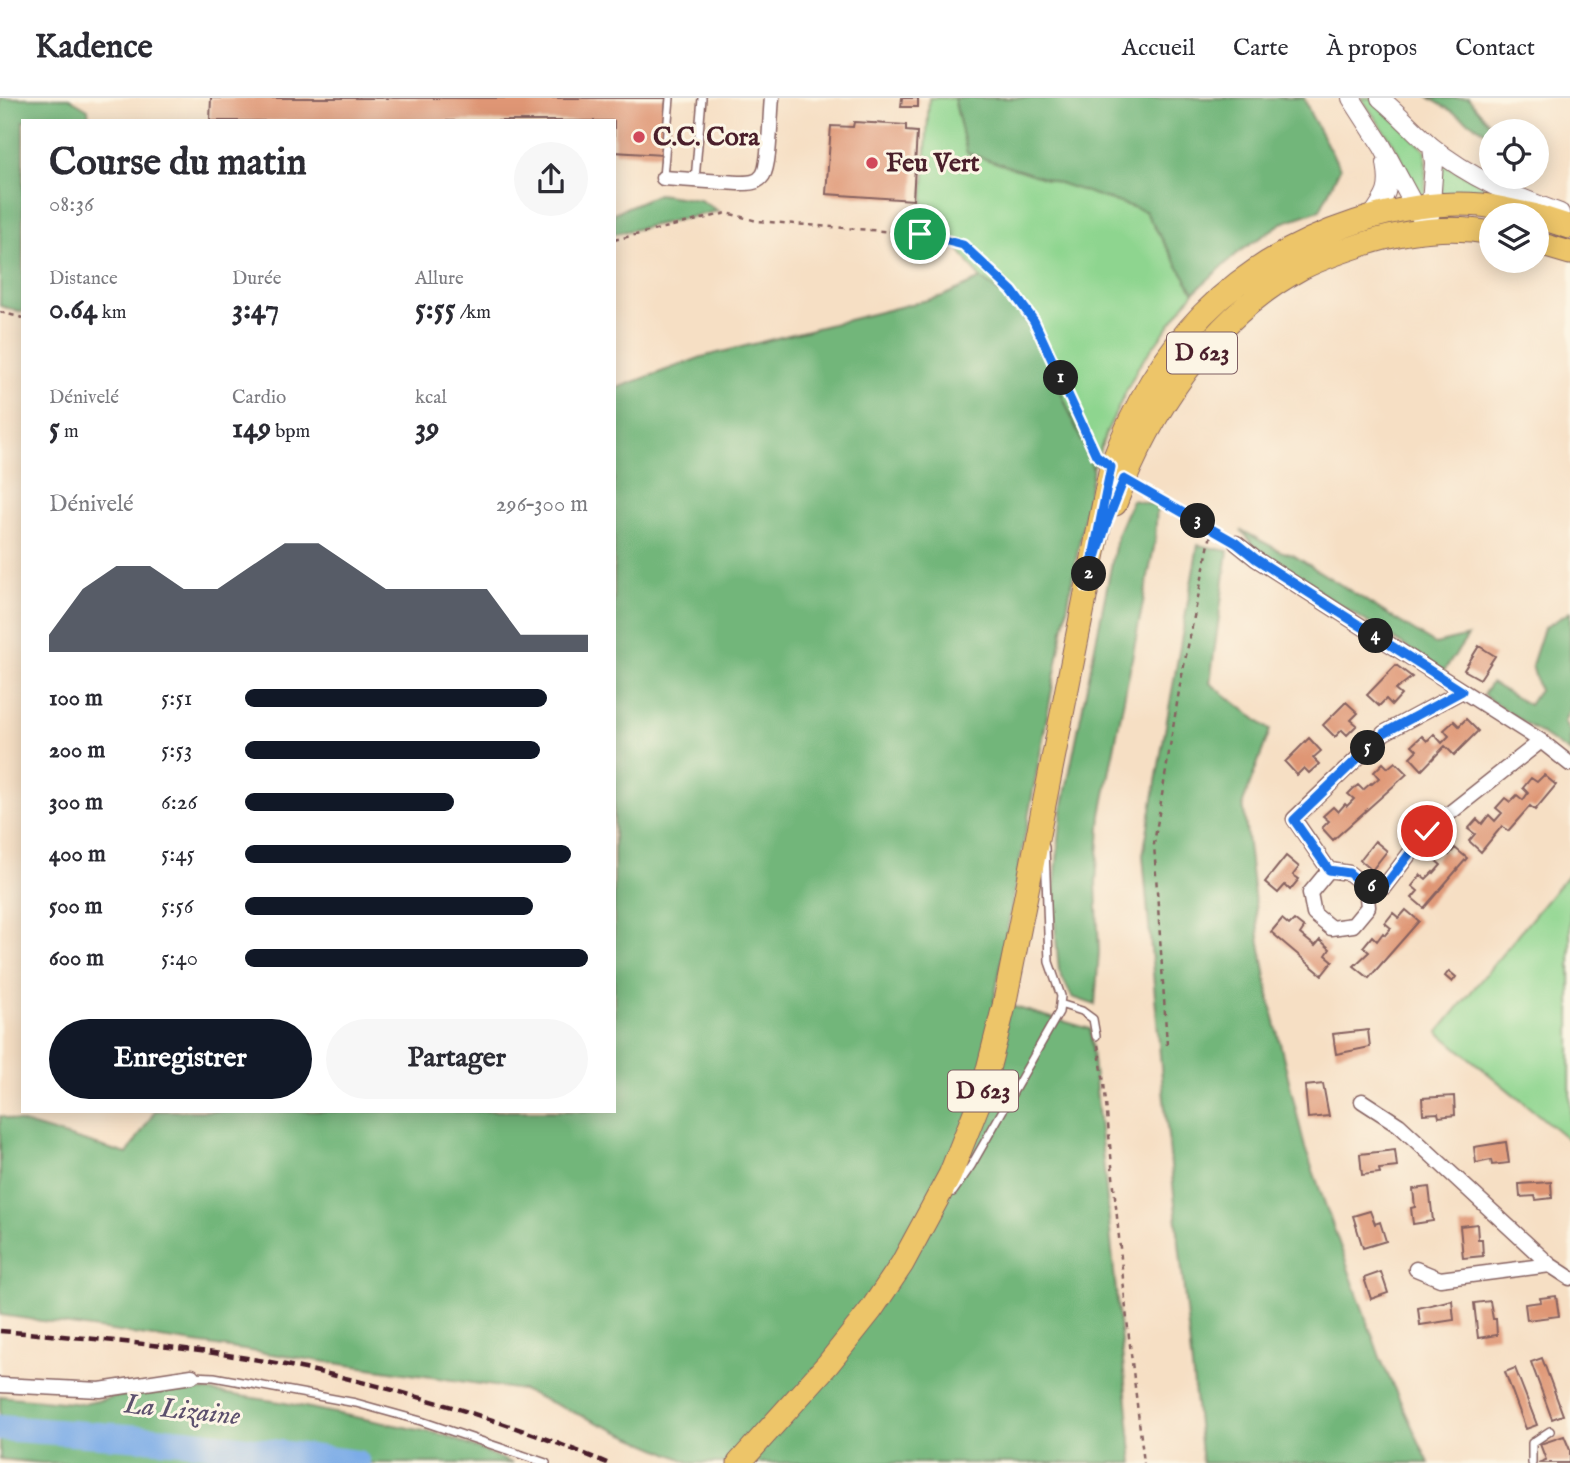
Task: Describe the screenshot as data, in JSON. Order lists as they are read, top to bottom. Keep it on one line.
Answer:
{"streets":{"main road":["D 623"]},"water":["La Lizaine"],"places":["C.C. Cora","Feu Vert"],"page":{"header":"Kadence","nav":["Accueil","Carte","À propos","Contact"],"heading":["Course du matin","08:36"],"stats":[["Distance","0.64 km"],["Durée","3:47"],["Allure","5:55 /km"],["Dénivelé","5 m"],["Cardio","149 bpm"],["kcal","39"]],"pins":["1","3","2","4","5","6"],"chart":["Dénivelé","296–300 m"],"list":[{"name":"100 m","note":"5:51"},{"name":"200 m","note":"5:53"},{"name":"300 m","note":"6:26"},{"name":"400 m","note":"5:45"},{"name":"500 m","note":"5:56"},{"name":"600 m","note":"5:40"}],"buttons":["Enregistrer","Partager"]}}
